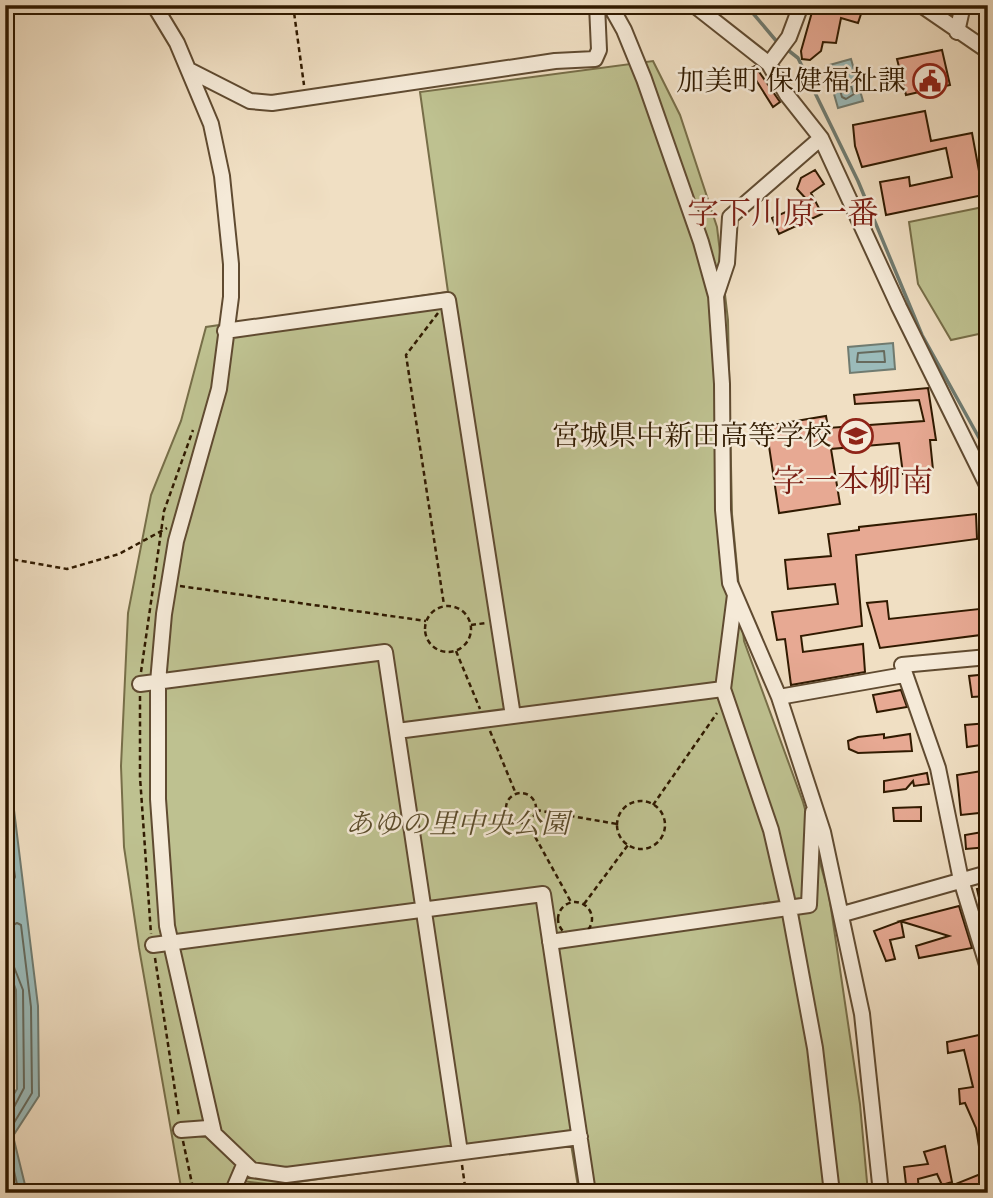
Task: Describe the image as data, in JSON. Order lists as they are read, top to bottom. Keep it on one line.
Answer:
{"districts":["字下川原一番","字一本柳南"],"parks":["あゆの里中央公園"],"places":{"public building":["加美町 保健福祉課"],"school or university":["宮城県中新田高等学校"]}}
